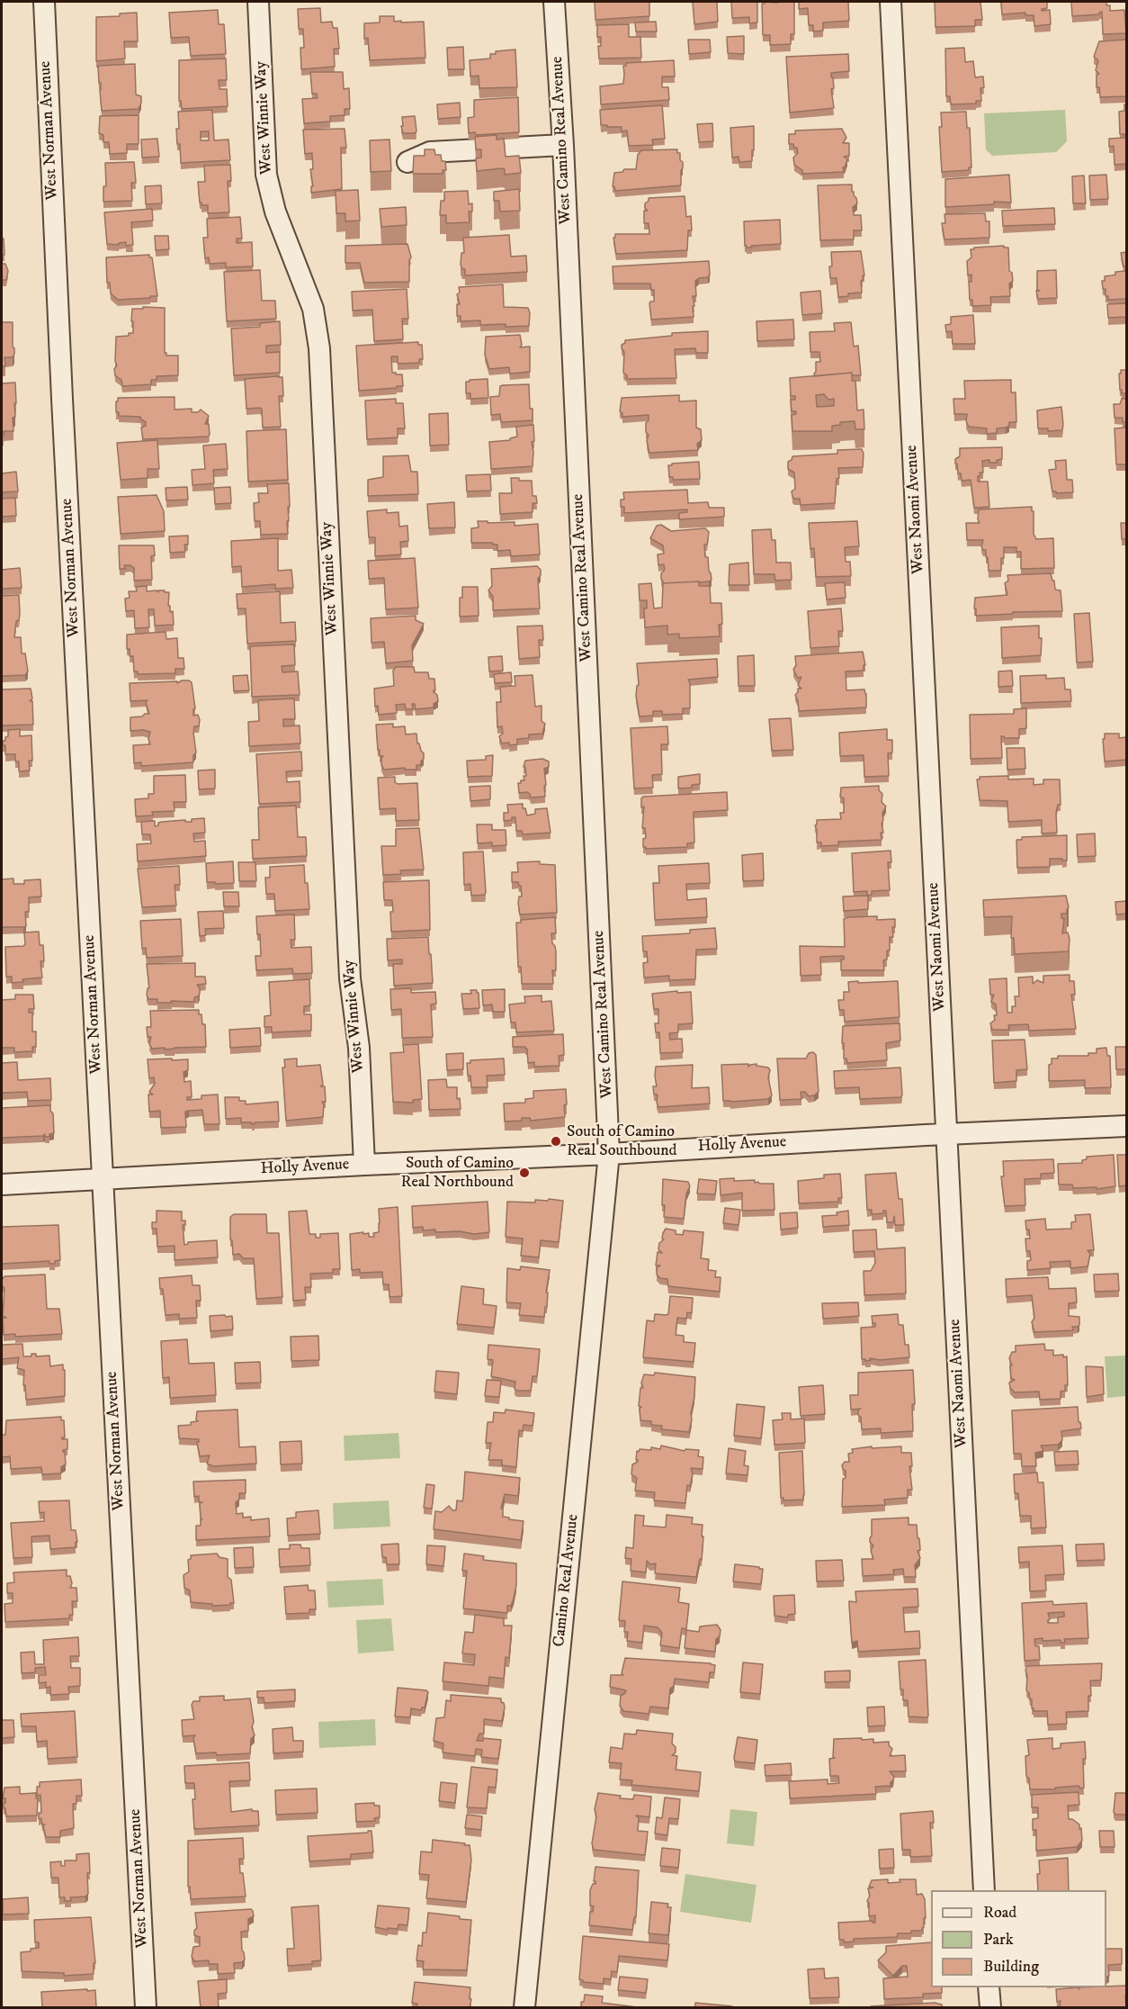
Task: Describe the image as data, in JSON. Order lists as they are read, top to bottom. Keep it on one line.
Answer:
{"streets":{"street":["West Winnie Way","West Norman Avenue","West Camino Real Avenue","West Naomi Avenue","Holly Avenue","Camino Real Avenue"]},"crossings":[["West Winnie Way","Holly Avenue"],["West Norman Avenue","Holly Avenue"],["West Camino Real Avenue","Holly Avenue"],["West Camino Real Avenue","Camino Real Avenue"],["West Naomi Avenue","Holly Avenue"],["Holly Avenue","Camino Real Avenue"]],"places":["South of Camino Real Southbound","South of Camino Real Northbound"],"legend":["Road","Park","Building"]}
